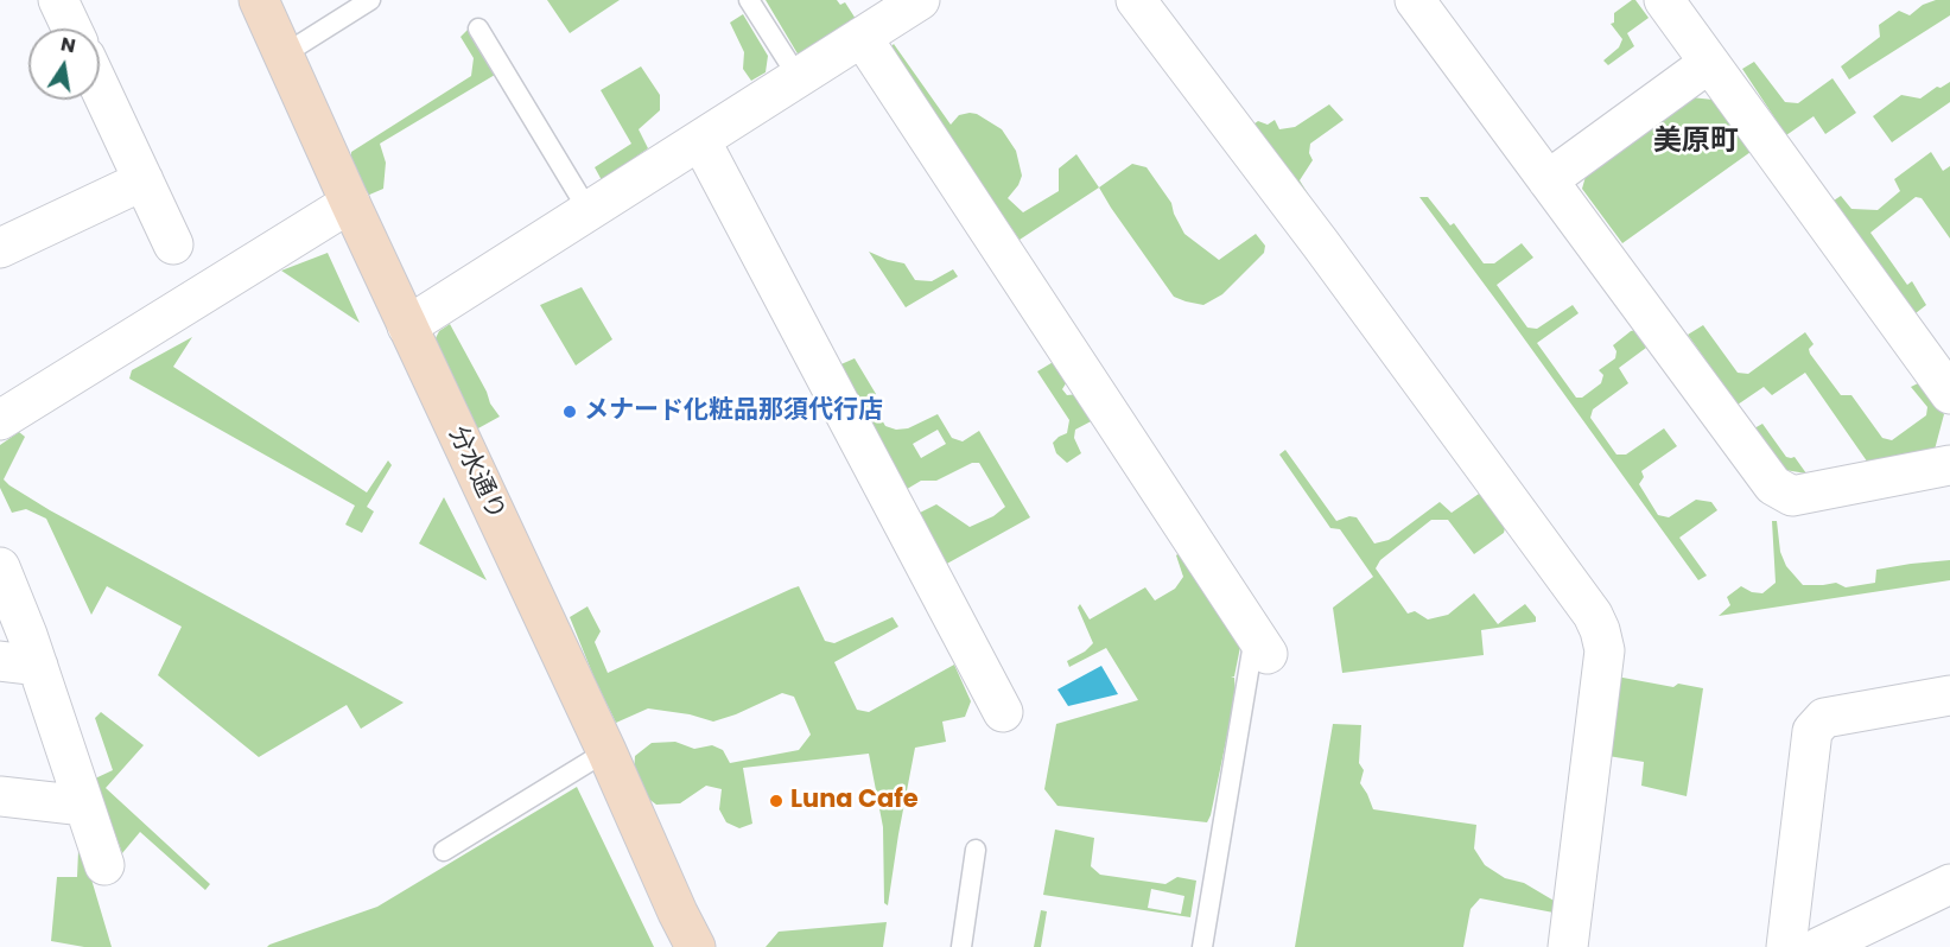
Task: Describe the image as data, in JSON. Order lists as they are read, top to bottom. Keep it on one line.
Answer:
{"streets":{"street":["分水通り"]},"districts":["美原町"],"places":["メナード化粧品那須代行店","Luna Cafe"],"north":"top"}
